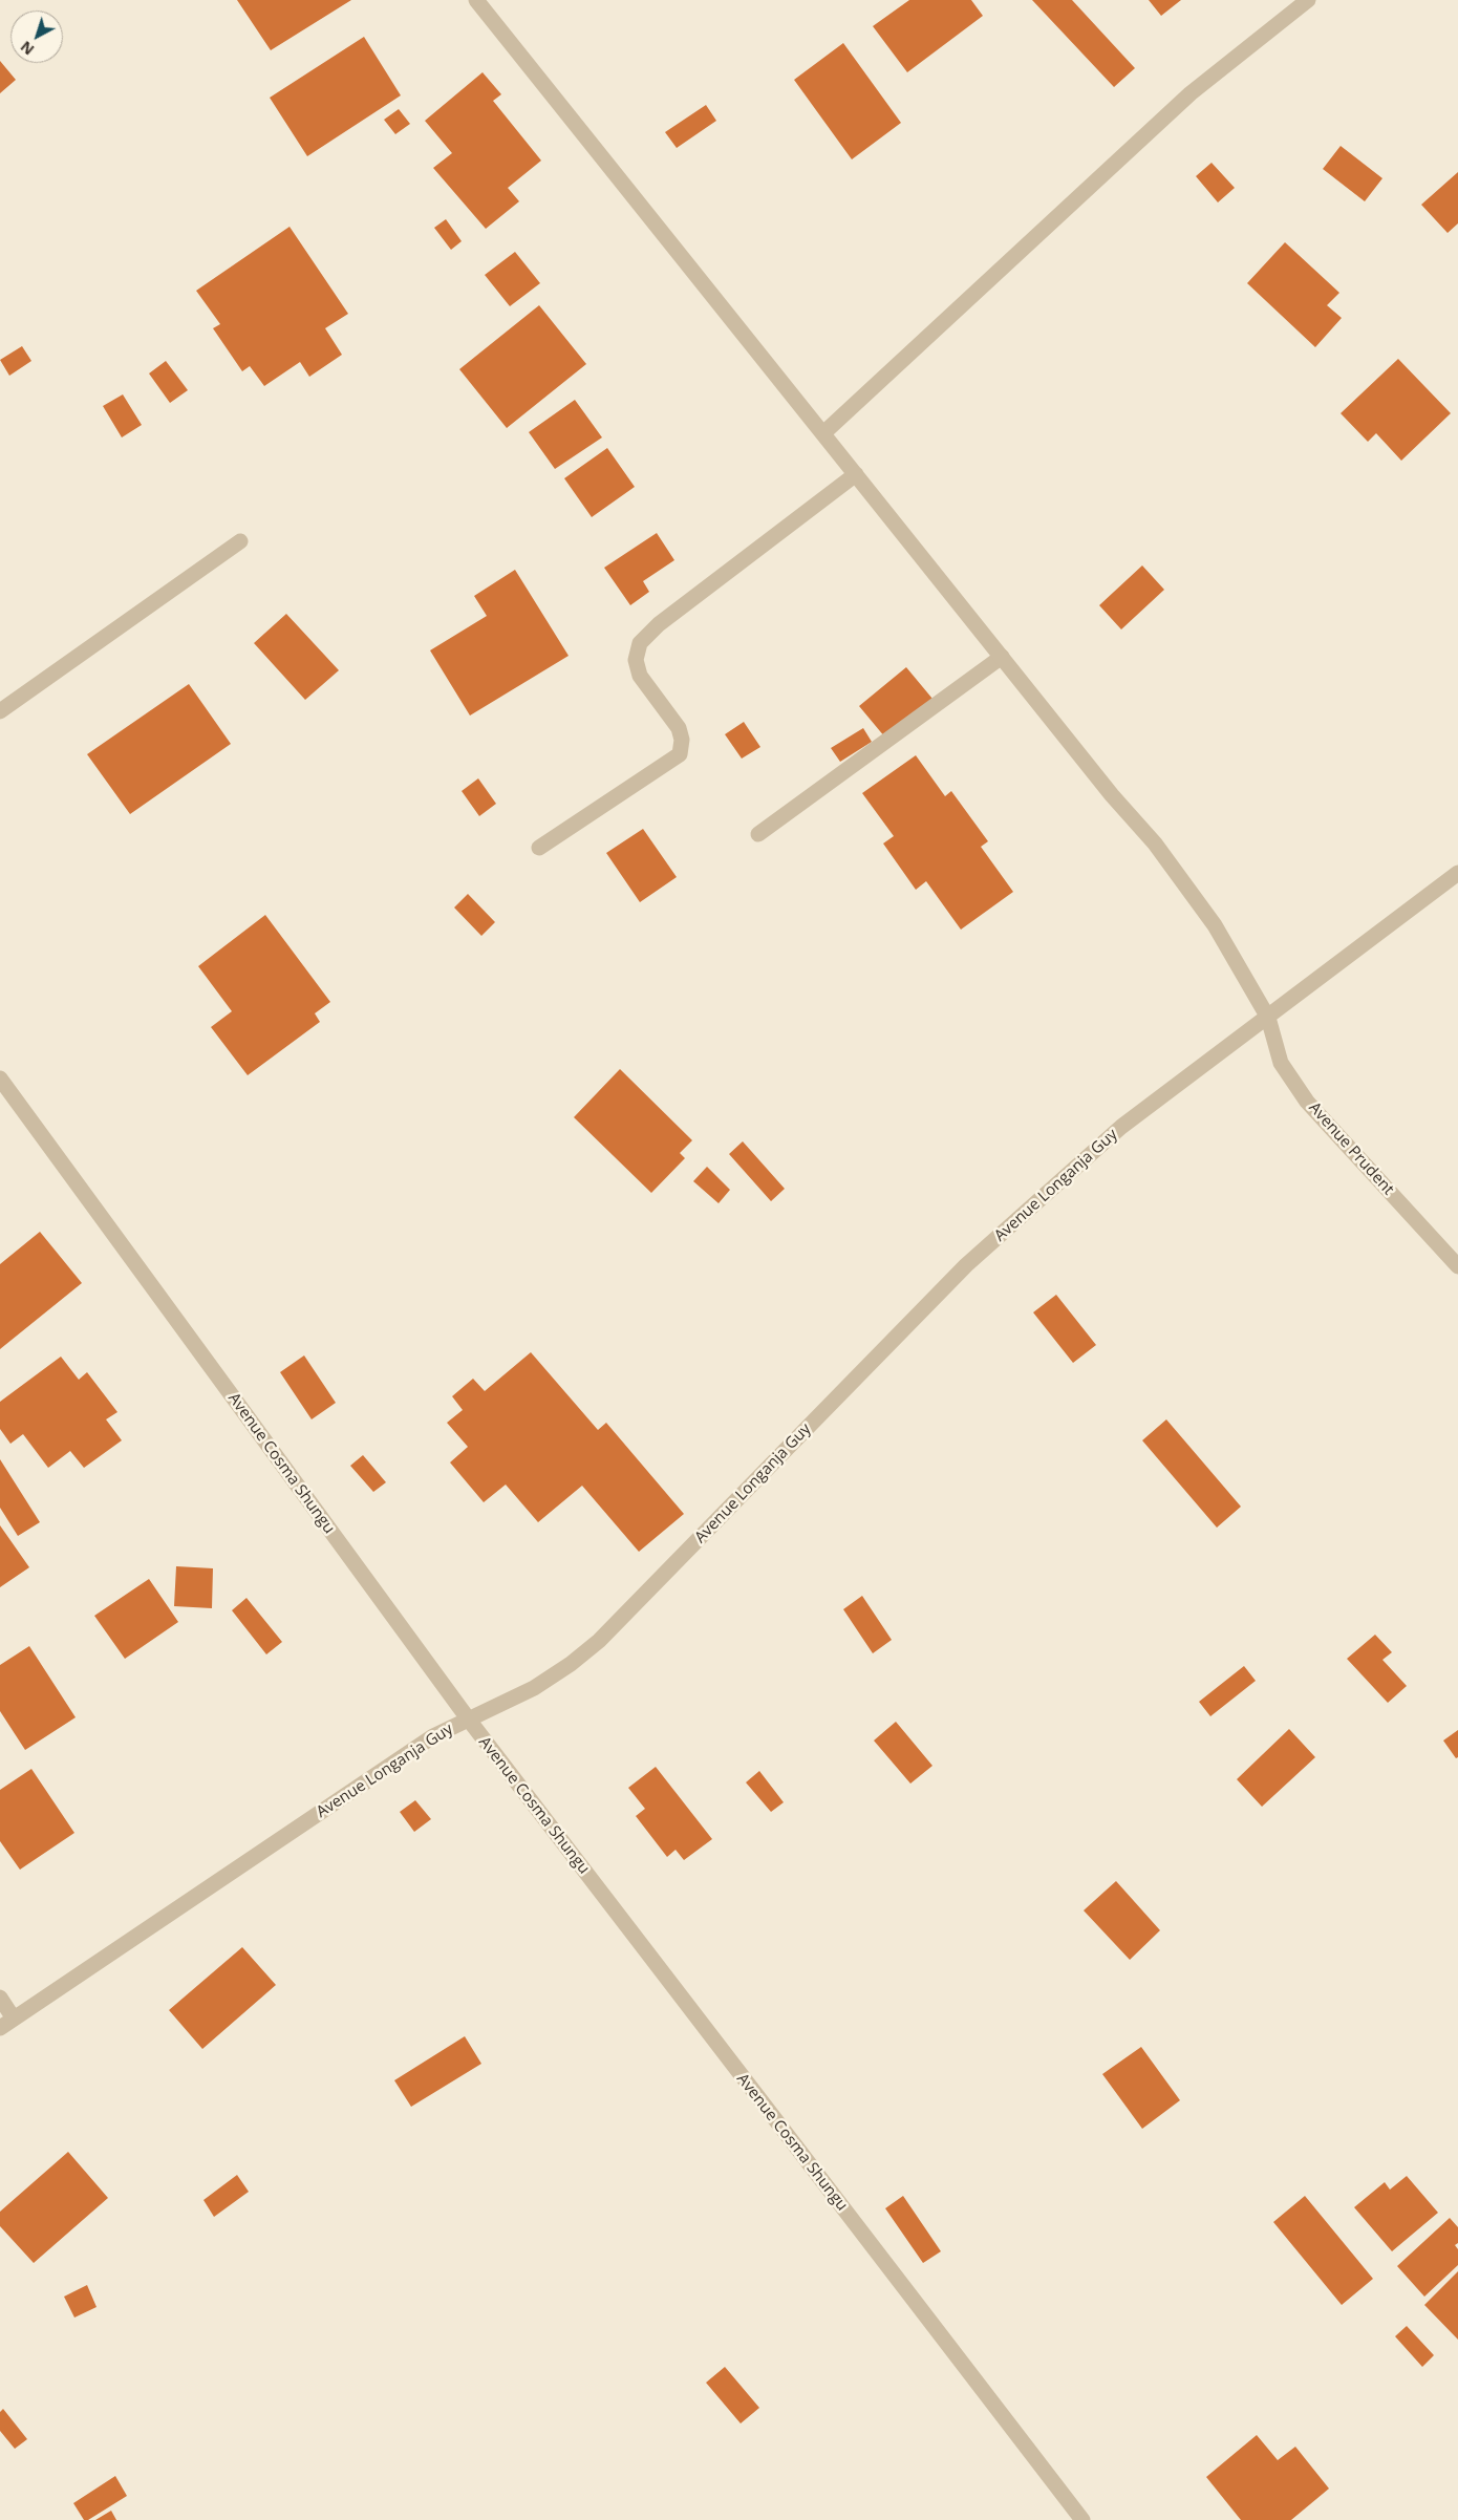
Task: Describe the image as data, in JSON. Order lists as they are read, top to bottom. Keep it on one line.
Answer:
{"streets":{"street":["Avenue Prudent","Avenue Longanja Guy","Avenue Cosma Shungu"]},"crossings":[["Avenue Prudent","Avenue Longanja Guy"],["Avenue Longanja Guy","Avenue Cosma Shungu"]],"north":"bottom left"}
